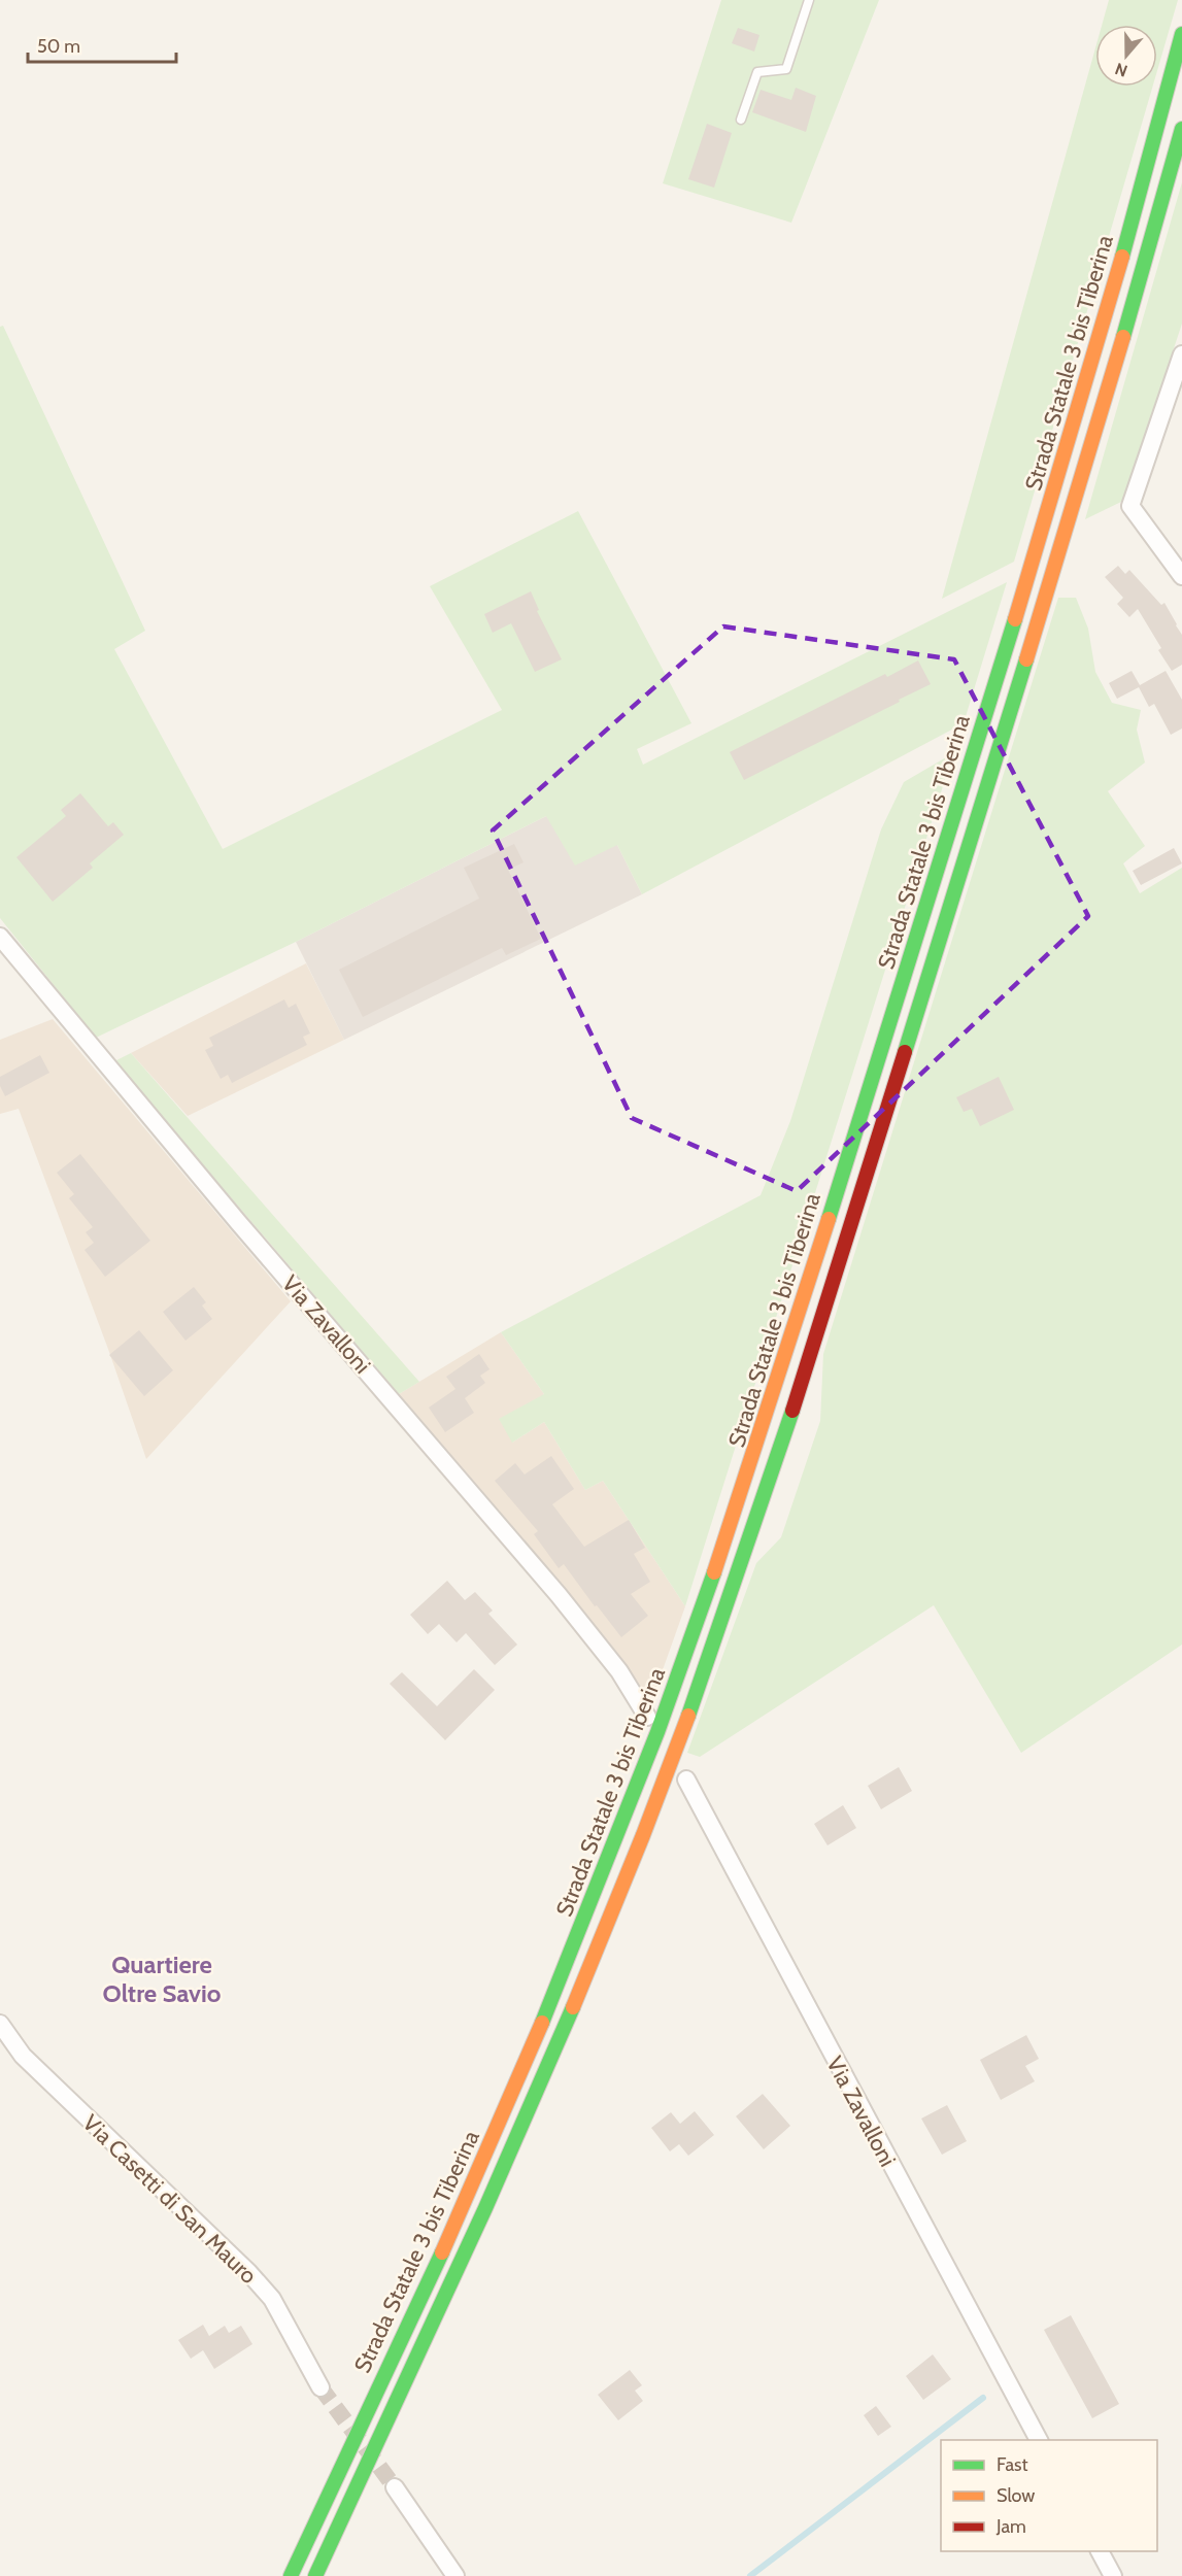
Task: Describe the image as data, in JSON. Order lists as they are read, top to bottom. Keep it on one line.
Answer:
{"streets":{"highway":["Strada Statale 3 bis Tiberina"],"street":["Via Zavalloni","Via Casetti di San Mauro"]},"districts":["Quartiere Oltre Savio"],"legend":["Fast","Slow","Jam"],"scale_bar":"50 m","north":"bottom"}
